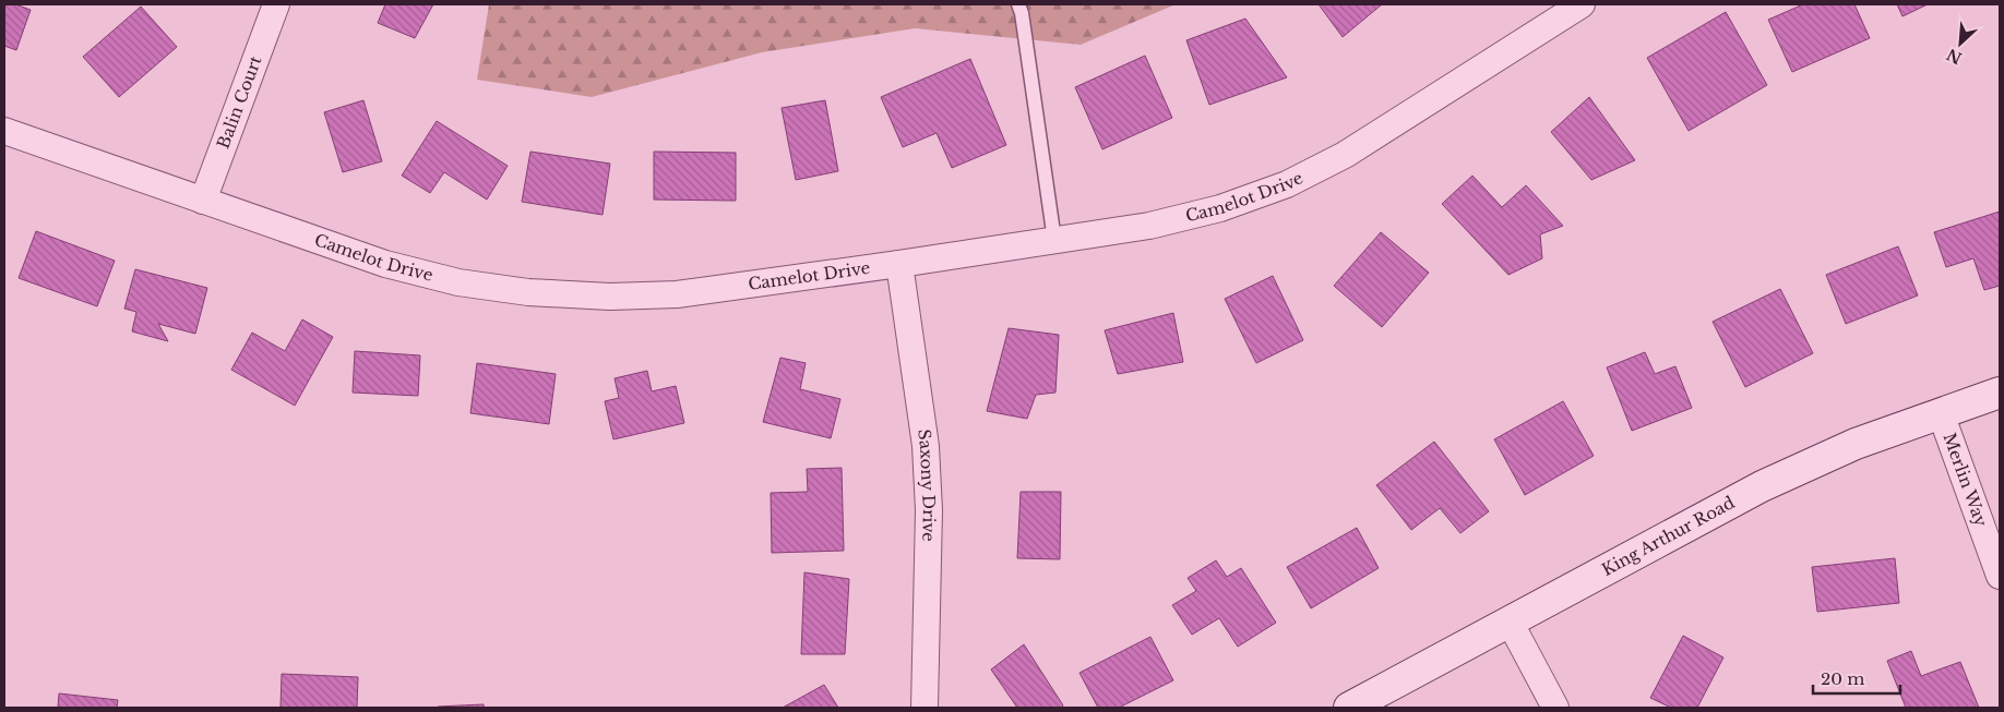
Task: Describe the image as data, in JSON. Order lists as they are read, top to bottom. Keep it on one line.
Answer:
{"streets":{"street":["Balin Court","Camelot Drive","Merlin Way","Saxony Drive","King Arthur Road"]},"crossings":[["Balin Court","Camelot Drive"],["Camelot Drive","Saxony Drive"],["Merlin Way","King Arthur Road"]],"scale_bar":"20 m","north":"bottom left"}
